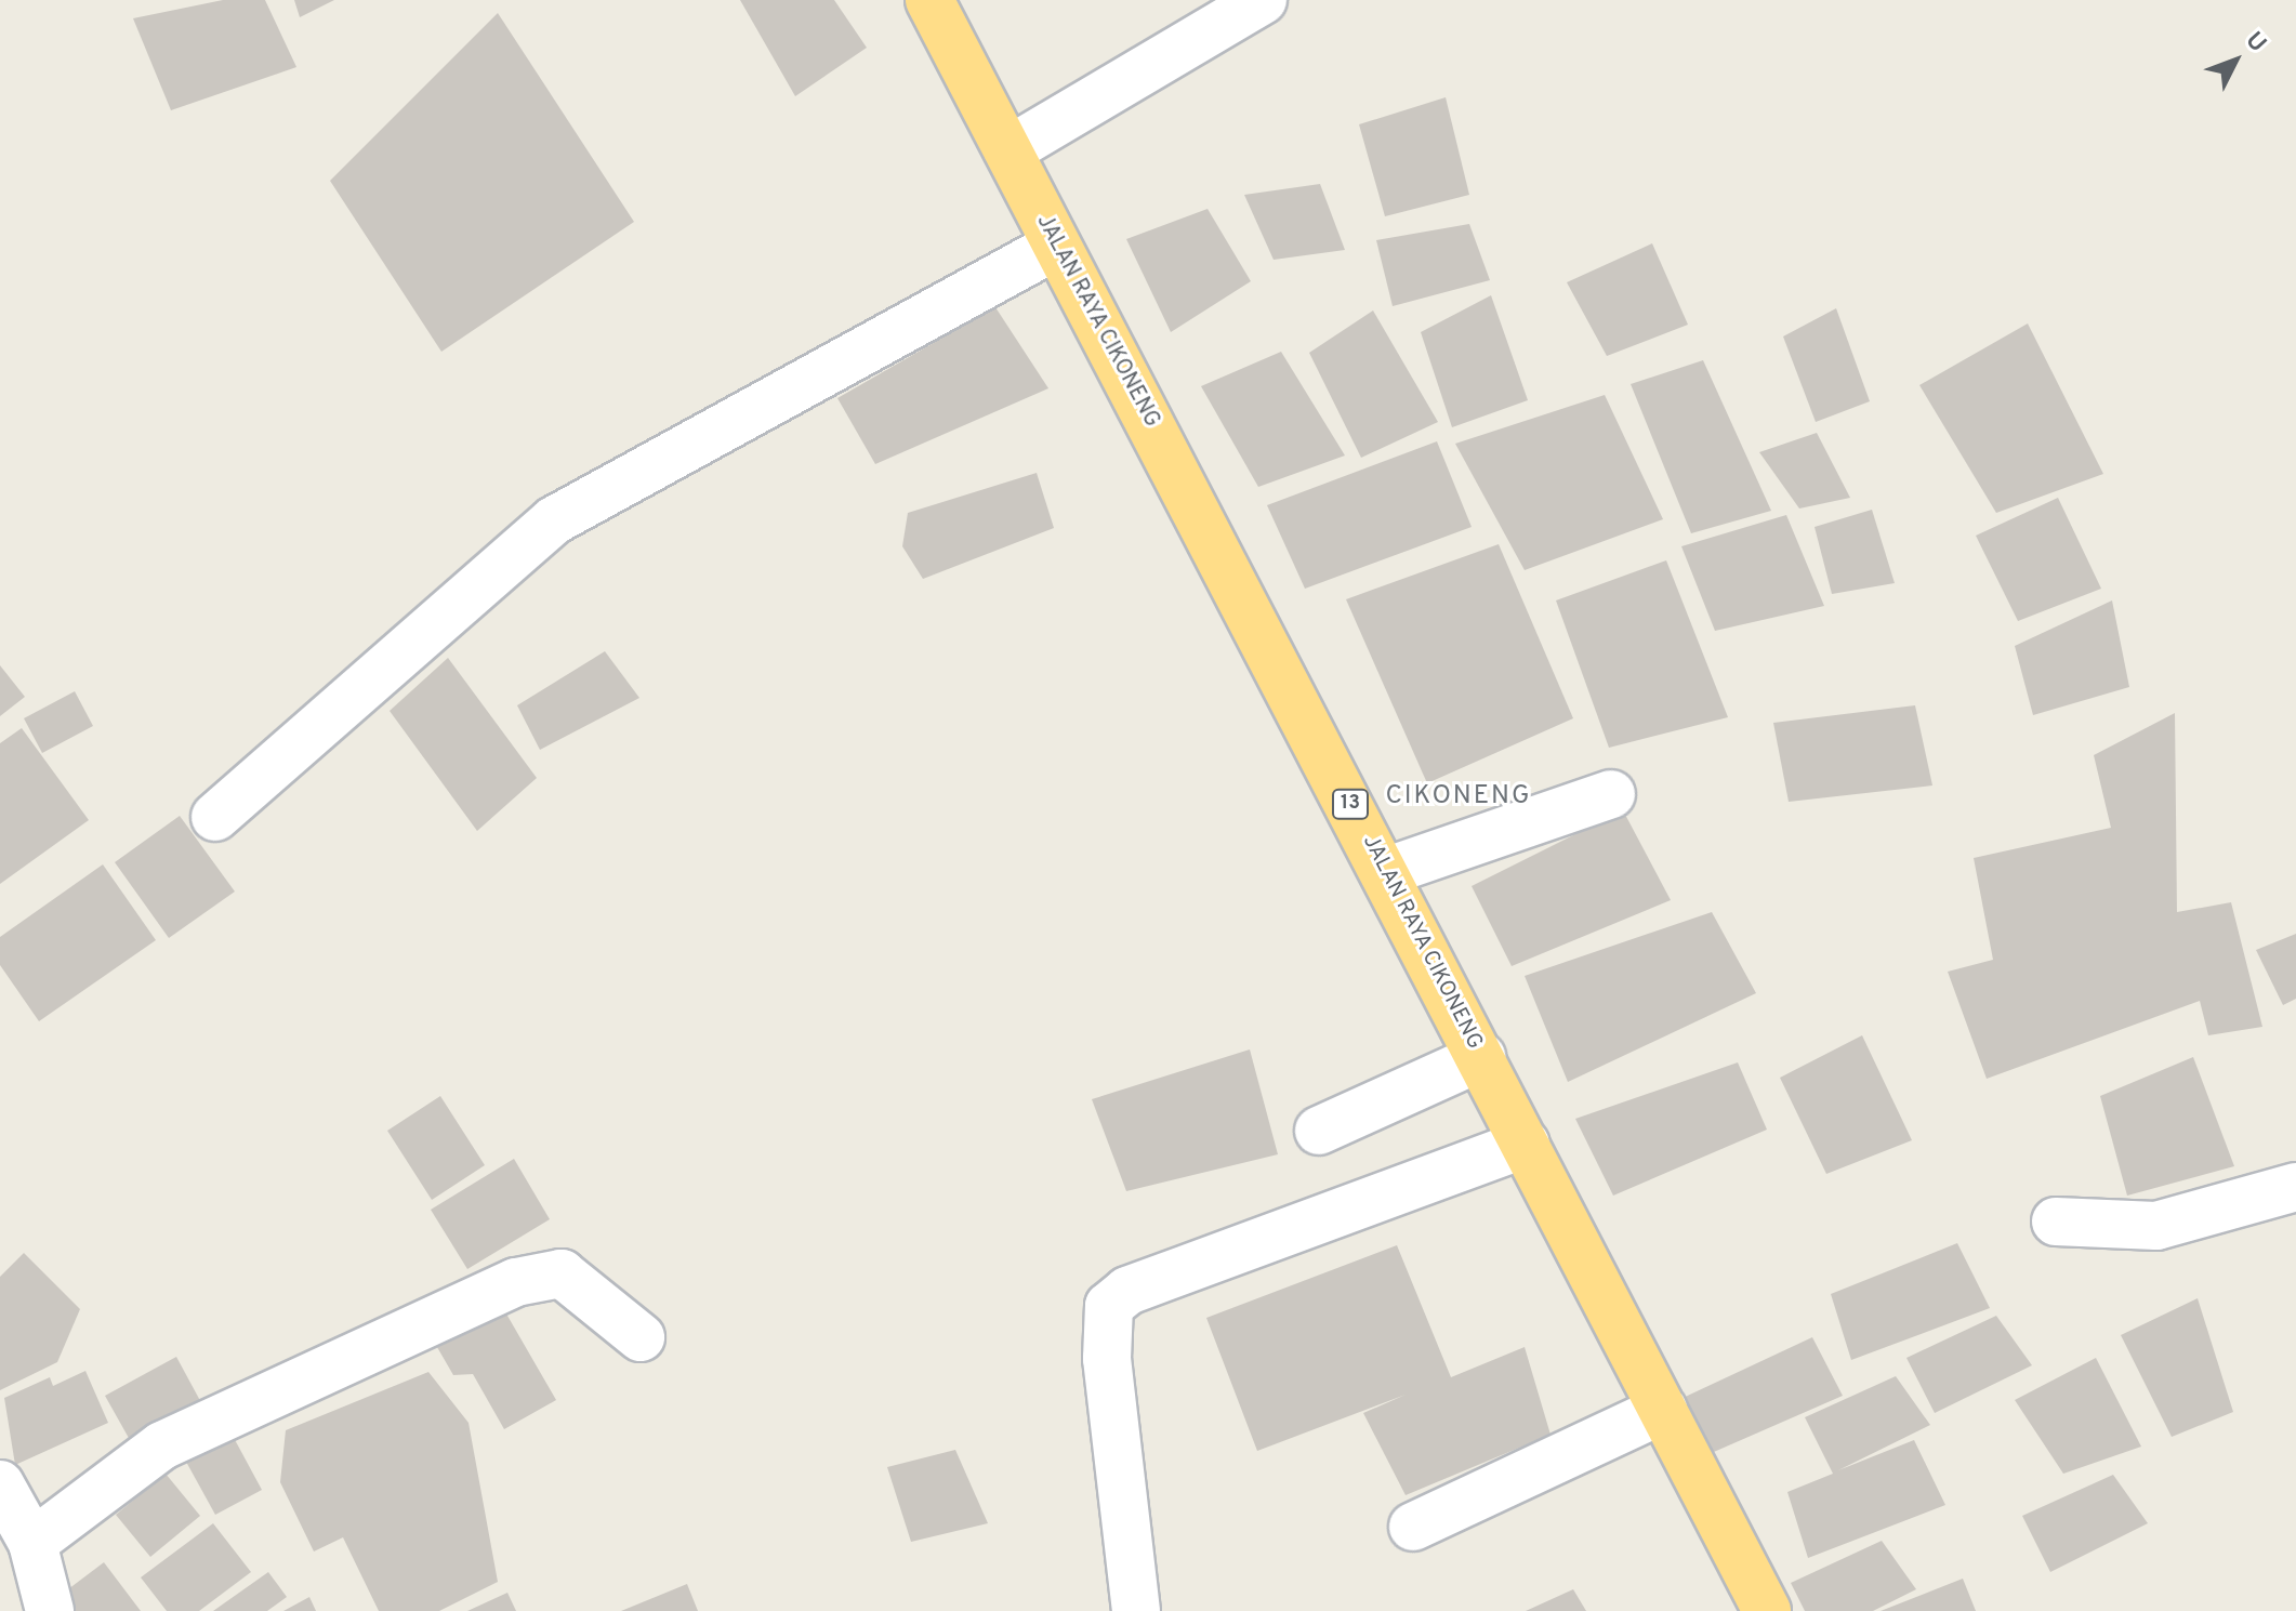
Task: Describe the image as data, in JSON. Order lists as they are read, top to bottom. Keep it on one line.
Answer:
{"streets":{"highway":["JALAN RAYA CIKONENG","13"]},"districts":["CIKONENG"],"north":"top right"}
